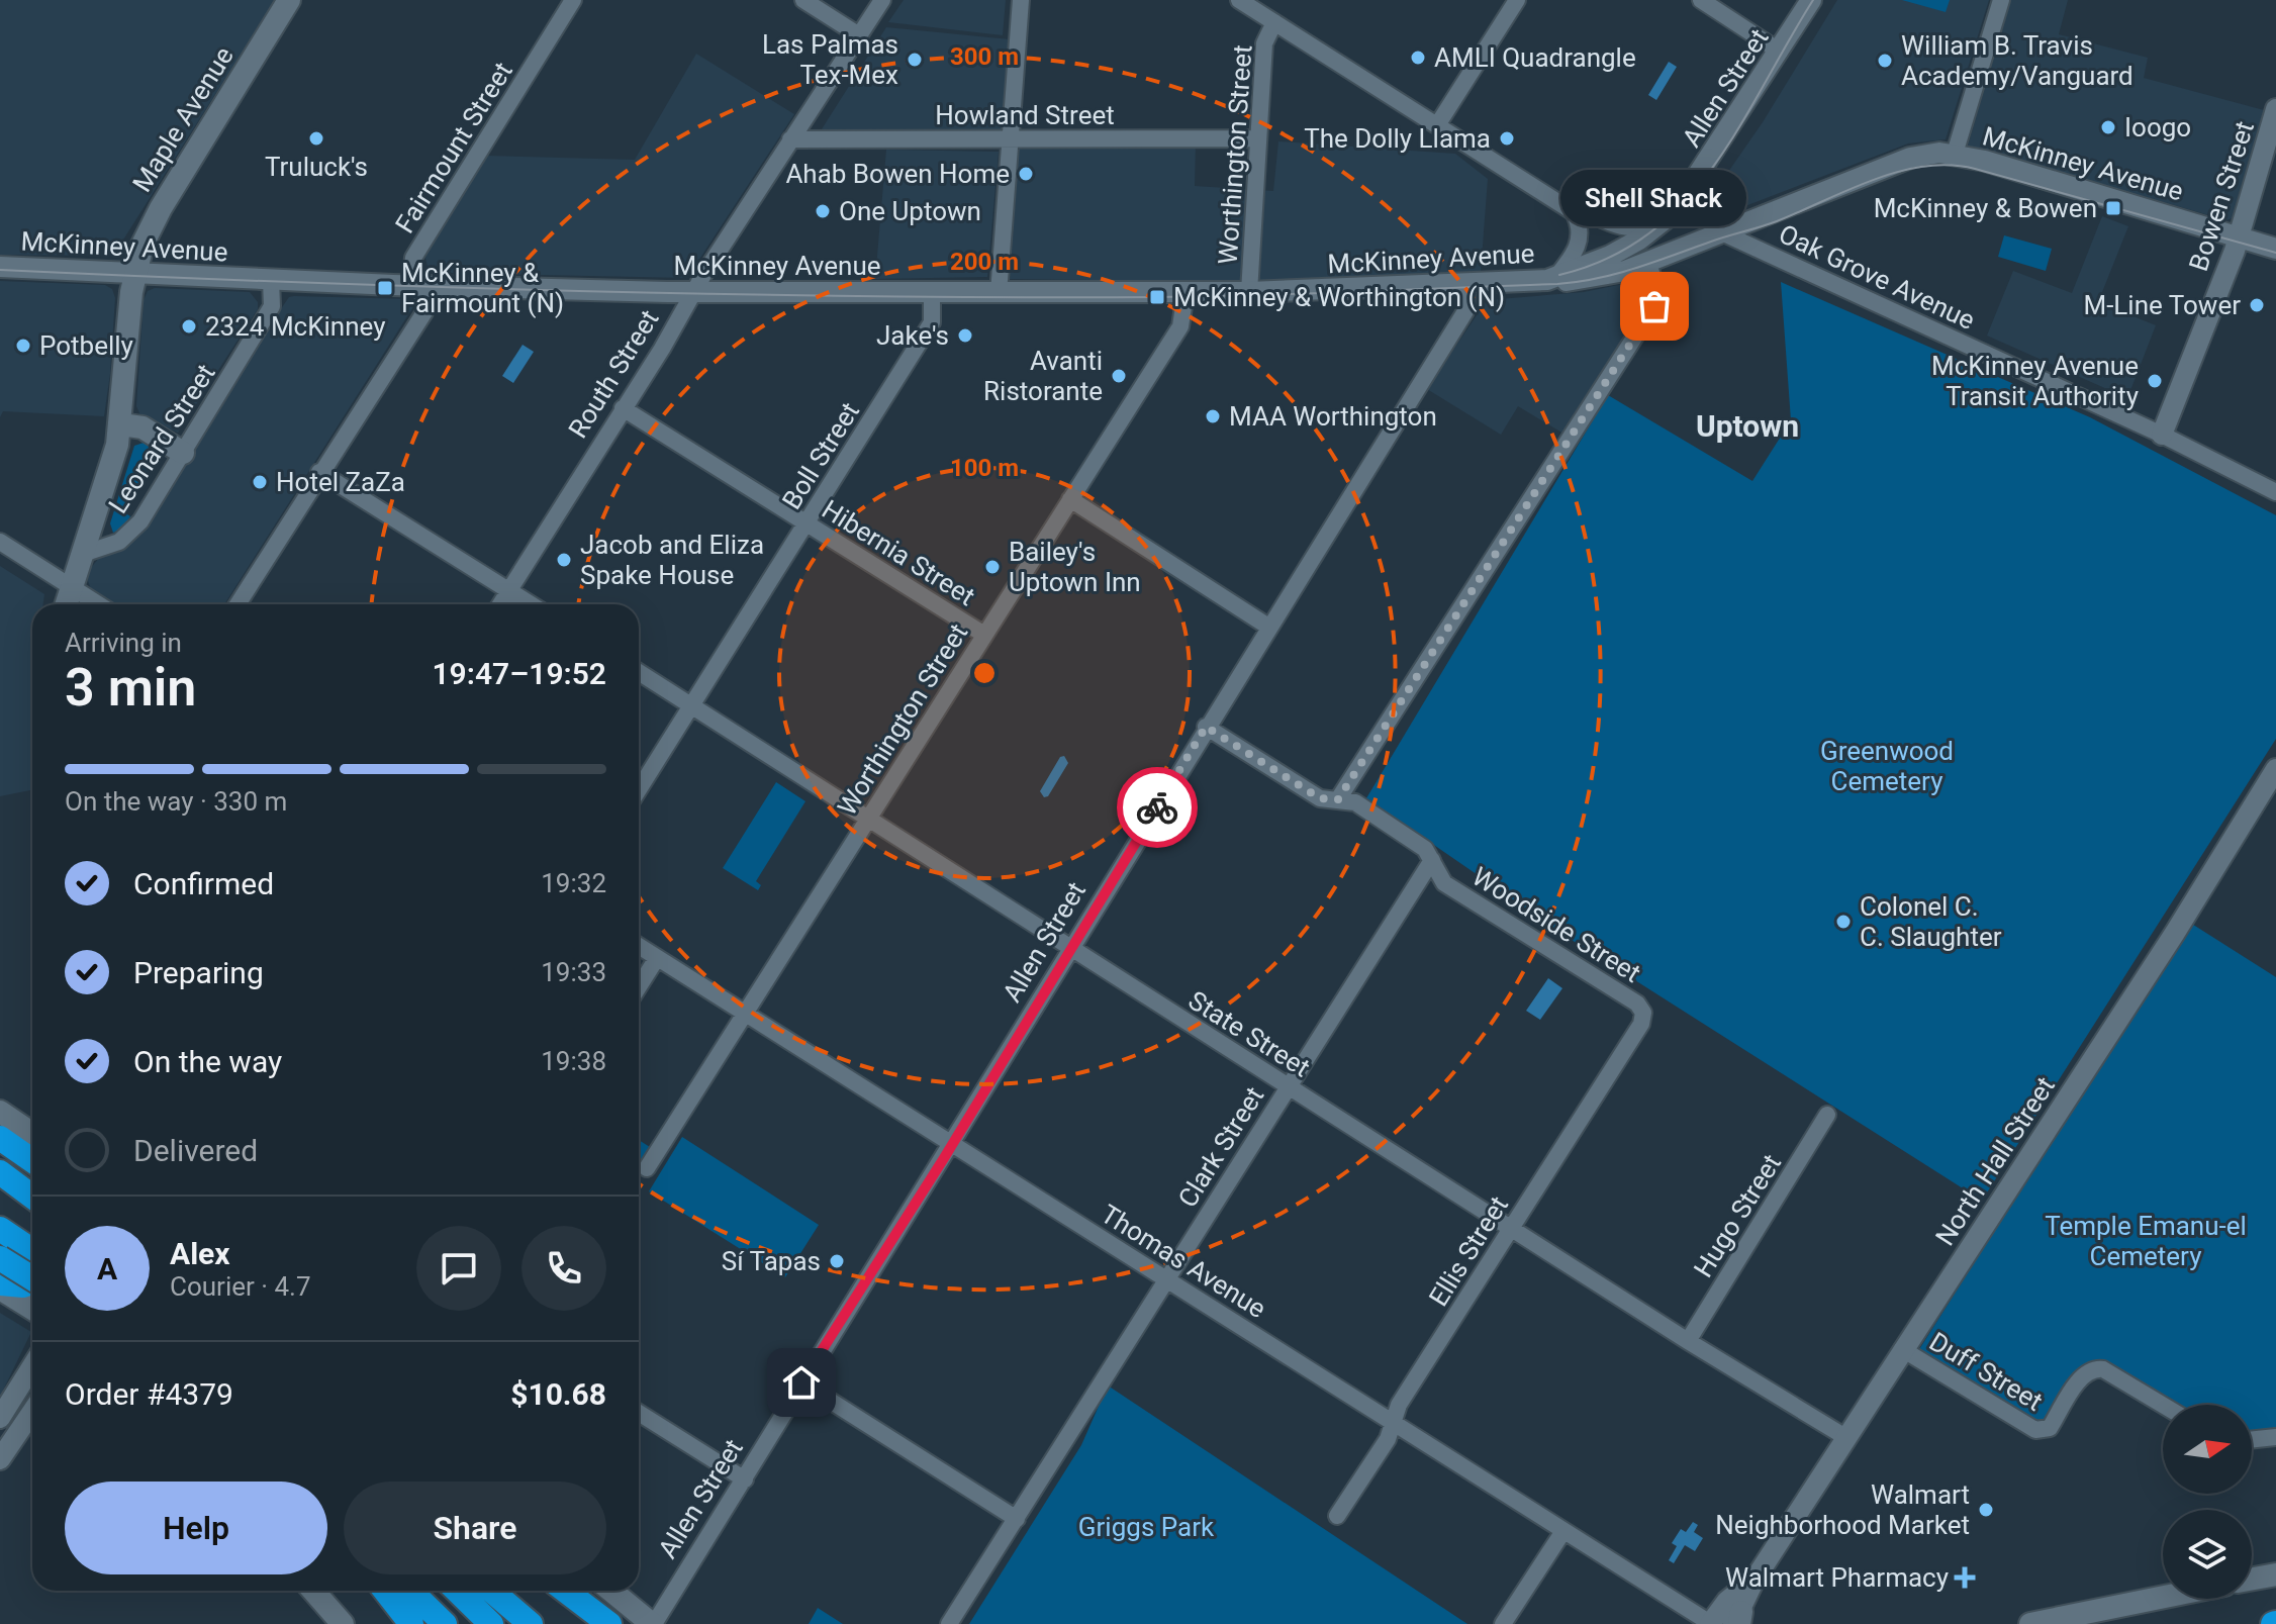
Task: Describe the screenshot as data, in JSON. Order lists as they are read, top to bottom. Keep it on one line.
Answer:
{"streets":{"main road":["Maple Avenue"],"street":["Allen Street","Howland Street","Fairmount Street","Worthington Street","McKinney Avenue","Bowen Street","Oak Grove Avenue","Routh Street","Leonard Street","Boll Street","Hibernia Street","Woodside Street","State Street","Clark Street","North Hall Street","Hugo Street","Ellis Street","Thomas Avenue","Duff Street"]},"crossings":[["Allen Street","McKinney Avenue"],["Allen Street","Oak Grove Avenue"],["Allen Street","Woodside Street"],["Allen Street","State Street"],["Allen Street","Thomas Avenue"],["Howland Street","Worthington Street"],["Howland Street","Routh Street"],["Maple Avenue","McKinney Avenue"],["Maple Avenue","Leonard Street"],["Fairmount Street","McKinney Avenue"],["Worthington Street","McKinney Avenue"],["Worthington Street","Hibernia Street"],["Worthington Street","State Street"],["Worthington Street","Thomas Avenue"],["McKinney Avenue","Bowen Street"],["McKinney Avenue","Oak Grove Avenue"],["McKinney Avenue","Routh Street"],["McKinney Avenue","Leonard Street"],["McKinney Avenue","Boll Street"],["Bowen Street","Oak Grove Avenue"],["Routh Street","Hibernia Street"],["Boll Street","Hibernia Street"],["Boll Street","State Street"],["Woodside Street","Clark Street"],["Woodside Street","Ellis Street"],["State Street","Clark Street"],["State Street","North Hall Street"],["State Street","Hugo Street"],["State Street","Ellis Street"],["Clark Street","Thomas Avenue"],["North Hall Street","Thomas Avenue"],["North Hall Street","Duff Street"],["Ellis Street","Thomas Avenue"]],"districts":["Uptown"],"parks":["Greenwood Cemetery","Temple Emanu-el Cemetery","Griggs Park"],"places":{"other":["AMLI Quadrangle","Las Palmas Tex-Mex","William B. Travis Academy/Vanguard","Ioogo","Truluck's","The Dolly Llama","Ahab Bowen Home","One Uptown","M-Line Tower","Shell Shack","2324 McKinney","Jake's","Potbelly","Avanti Ristorante","McKinney Avenue Transit Authority","MAA Worthington","Hotel ZaZa","Jacob and Eliza Spake House","Bailey's Uptown Inn","Colonel C. C. Slaughter","Sí Tapas","Walmart Neighborhood Market"],"transit":["McKinney & Bowen","McKinney & Fairmount (N)","McKinney & Worthington (N)"],"health":["Walmart Pharmacy"]},"north":"right","page":{"bubble":"Shell Shack","heading":["3 min","Arriving in","19:47–19:52"],"panel":["Alex","Courier · 4.7","Order #4379","$10.68"],"bar":"On the way · 330 m","list":[["Confirmed","19:32"],["Preparing","19:33"],["On the way","19:38"],"Delivered"],"round":"A","buttons":["Help","Share"]},"rings":["300 m","200 m","100 m"]}
